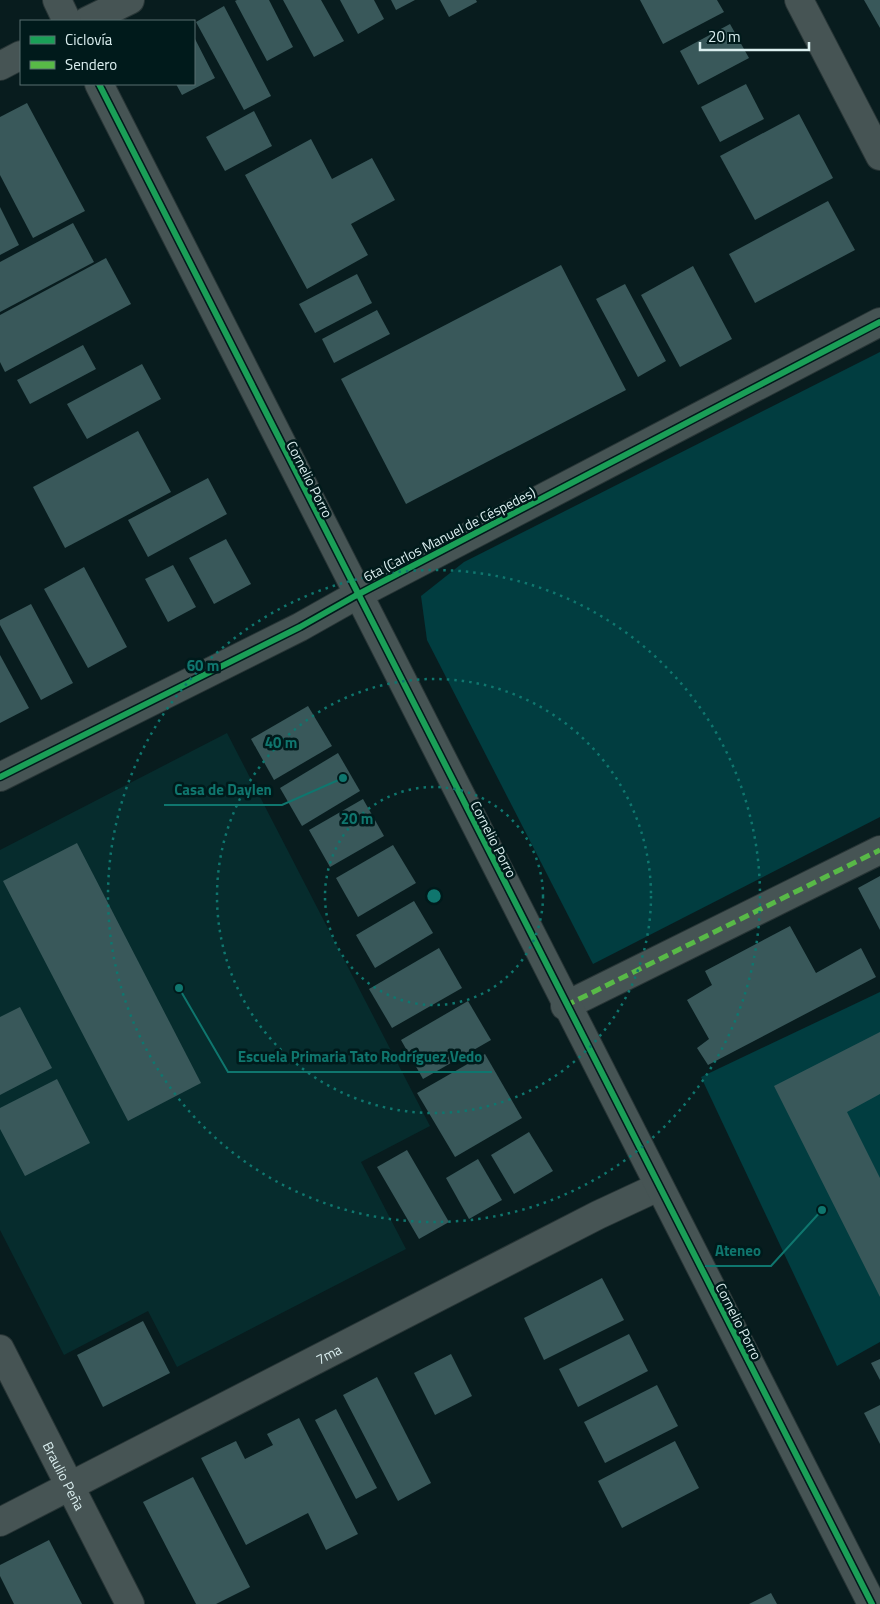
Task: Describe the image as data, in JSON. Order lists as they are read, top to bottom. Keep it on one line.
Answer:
{"streets":{"street":["Cornelio Porro","6ta (Carlos Manuel de Céspedes)","7ma","Braulio Peña"]},"crossings":[["Cornelio Porro","6ta (Carlos Manuel de Céspedes)"],["Cornelio Porro","7ma"],["7ma","Braulio Peña"]],"places":["Casa de Daylen","Escuela Primaria Tato Rodríguez Vedo","Ateneo"],"legend":["Ciclovía","Sendero"],"scale_bar":"20 m","rings":["60 m","40 m","20 m"]}
